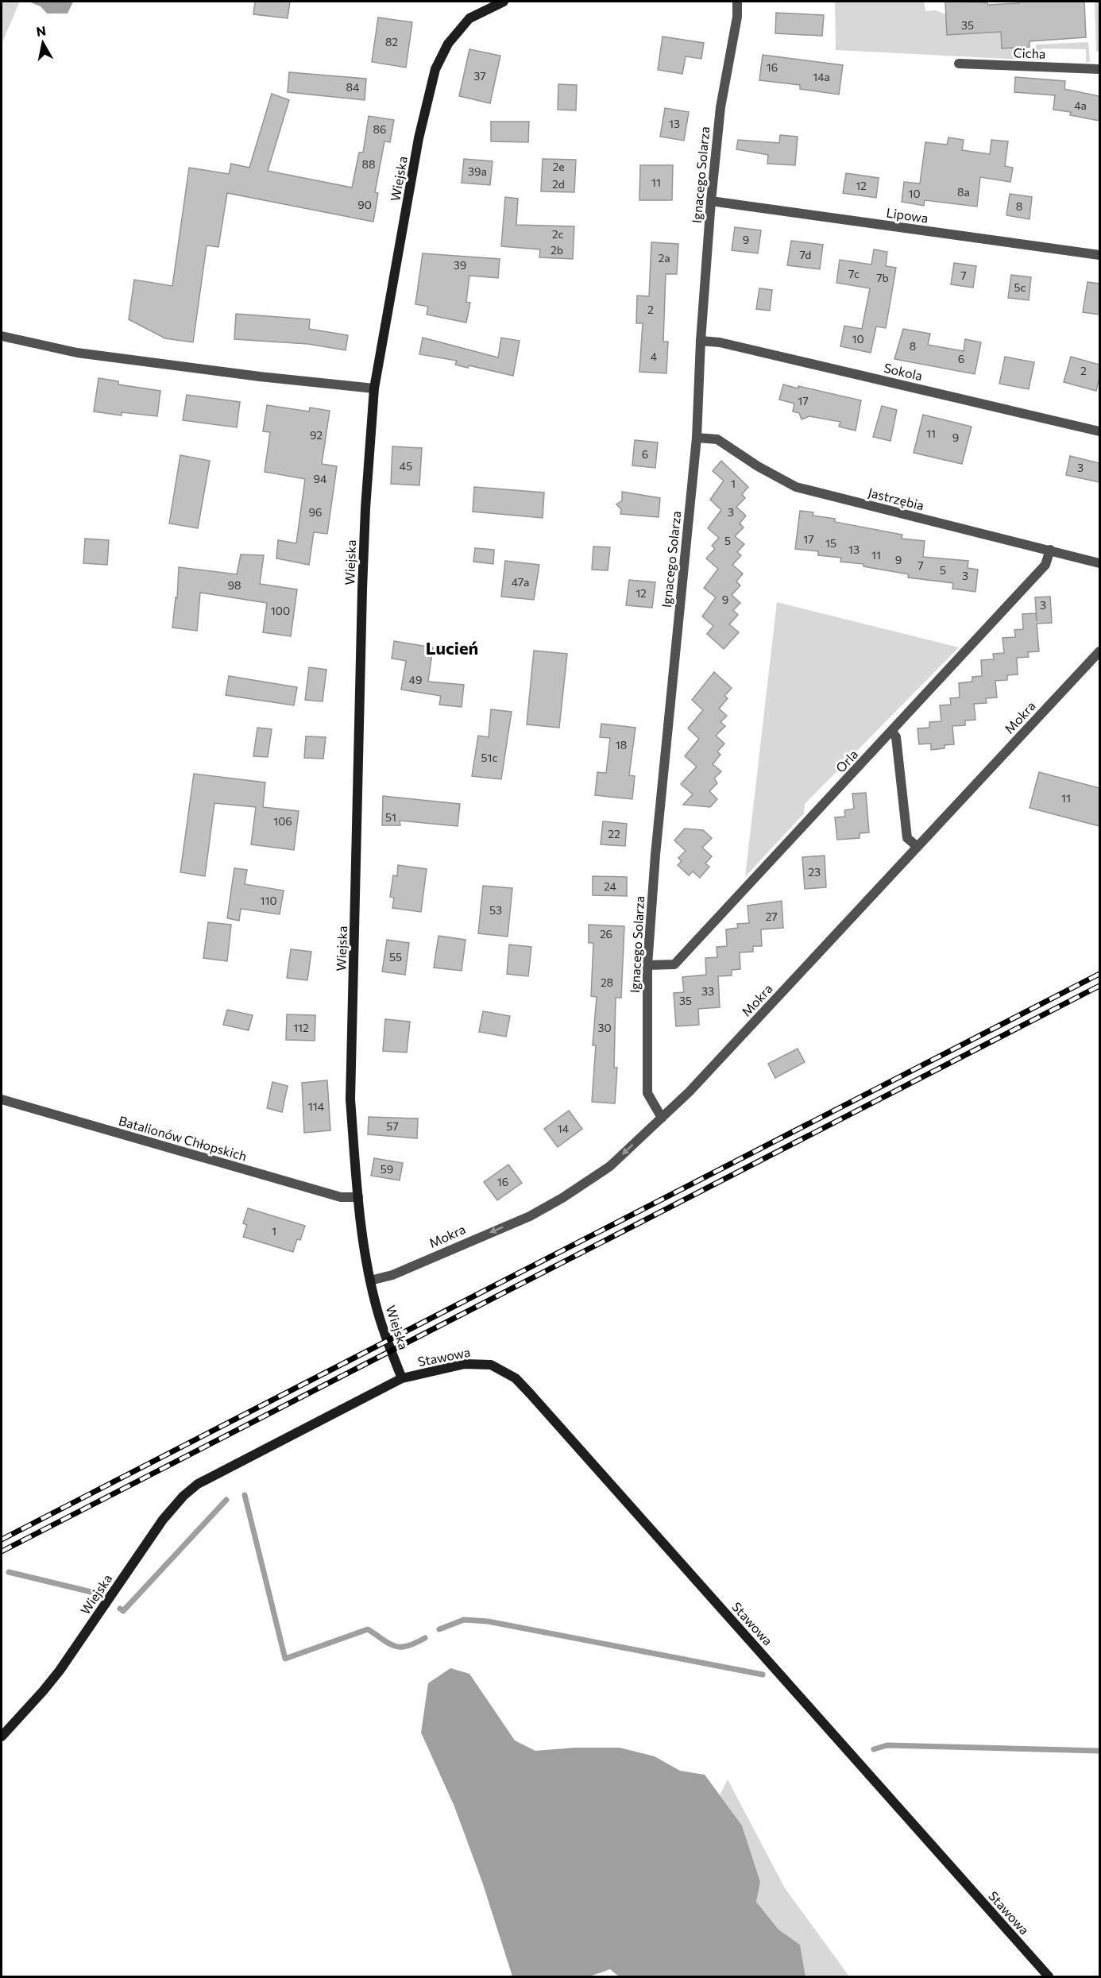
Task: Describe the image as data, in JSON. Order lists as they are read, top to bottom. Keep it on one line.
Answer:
{"streets":{"street":["Cicha","Ignacego Solarza","Wiejska","Lipowa","Sokola","Jastrzębia","Mokra","Orla","Batalionów Chłopskich","Stawowa"]},"crossings":[["Ignacego Solarza","Lipowa"],["Ignacego Solarza","Sokola"],["Ignacego Solarza","Jastrzębia"],["Ignacego Solarza","Mokra"],["Ignacego Solarza","Orla"],["Wiejska","Mokra"],["Wiejska","Batalionów Chłopskich"],["Wiejska","Stawowa"],["Jastrzębia","Orla"]],"districts":["Lucień"],"house_numbers":["35","82","16","37","14a","84","4a","13","86","88","2e","39a","11","2d","12","8a","10","90","8","2c","9","2b","7d","2a","39","7c","7","7b","5c","2","10","8","4","6","2","17","11","92","9","6","45","3","94","1","96","3","17","5","15","13","11","9","7","5","3","47a","98","12","9","3","100","49","18","51c","11","51","106","22","23","24","110","53","27","26","55","28","33","35","112","30","114","57","14","59","16","1"],"north":"top"}
